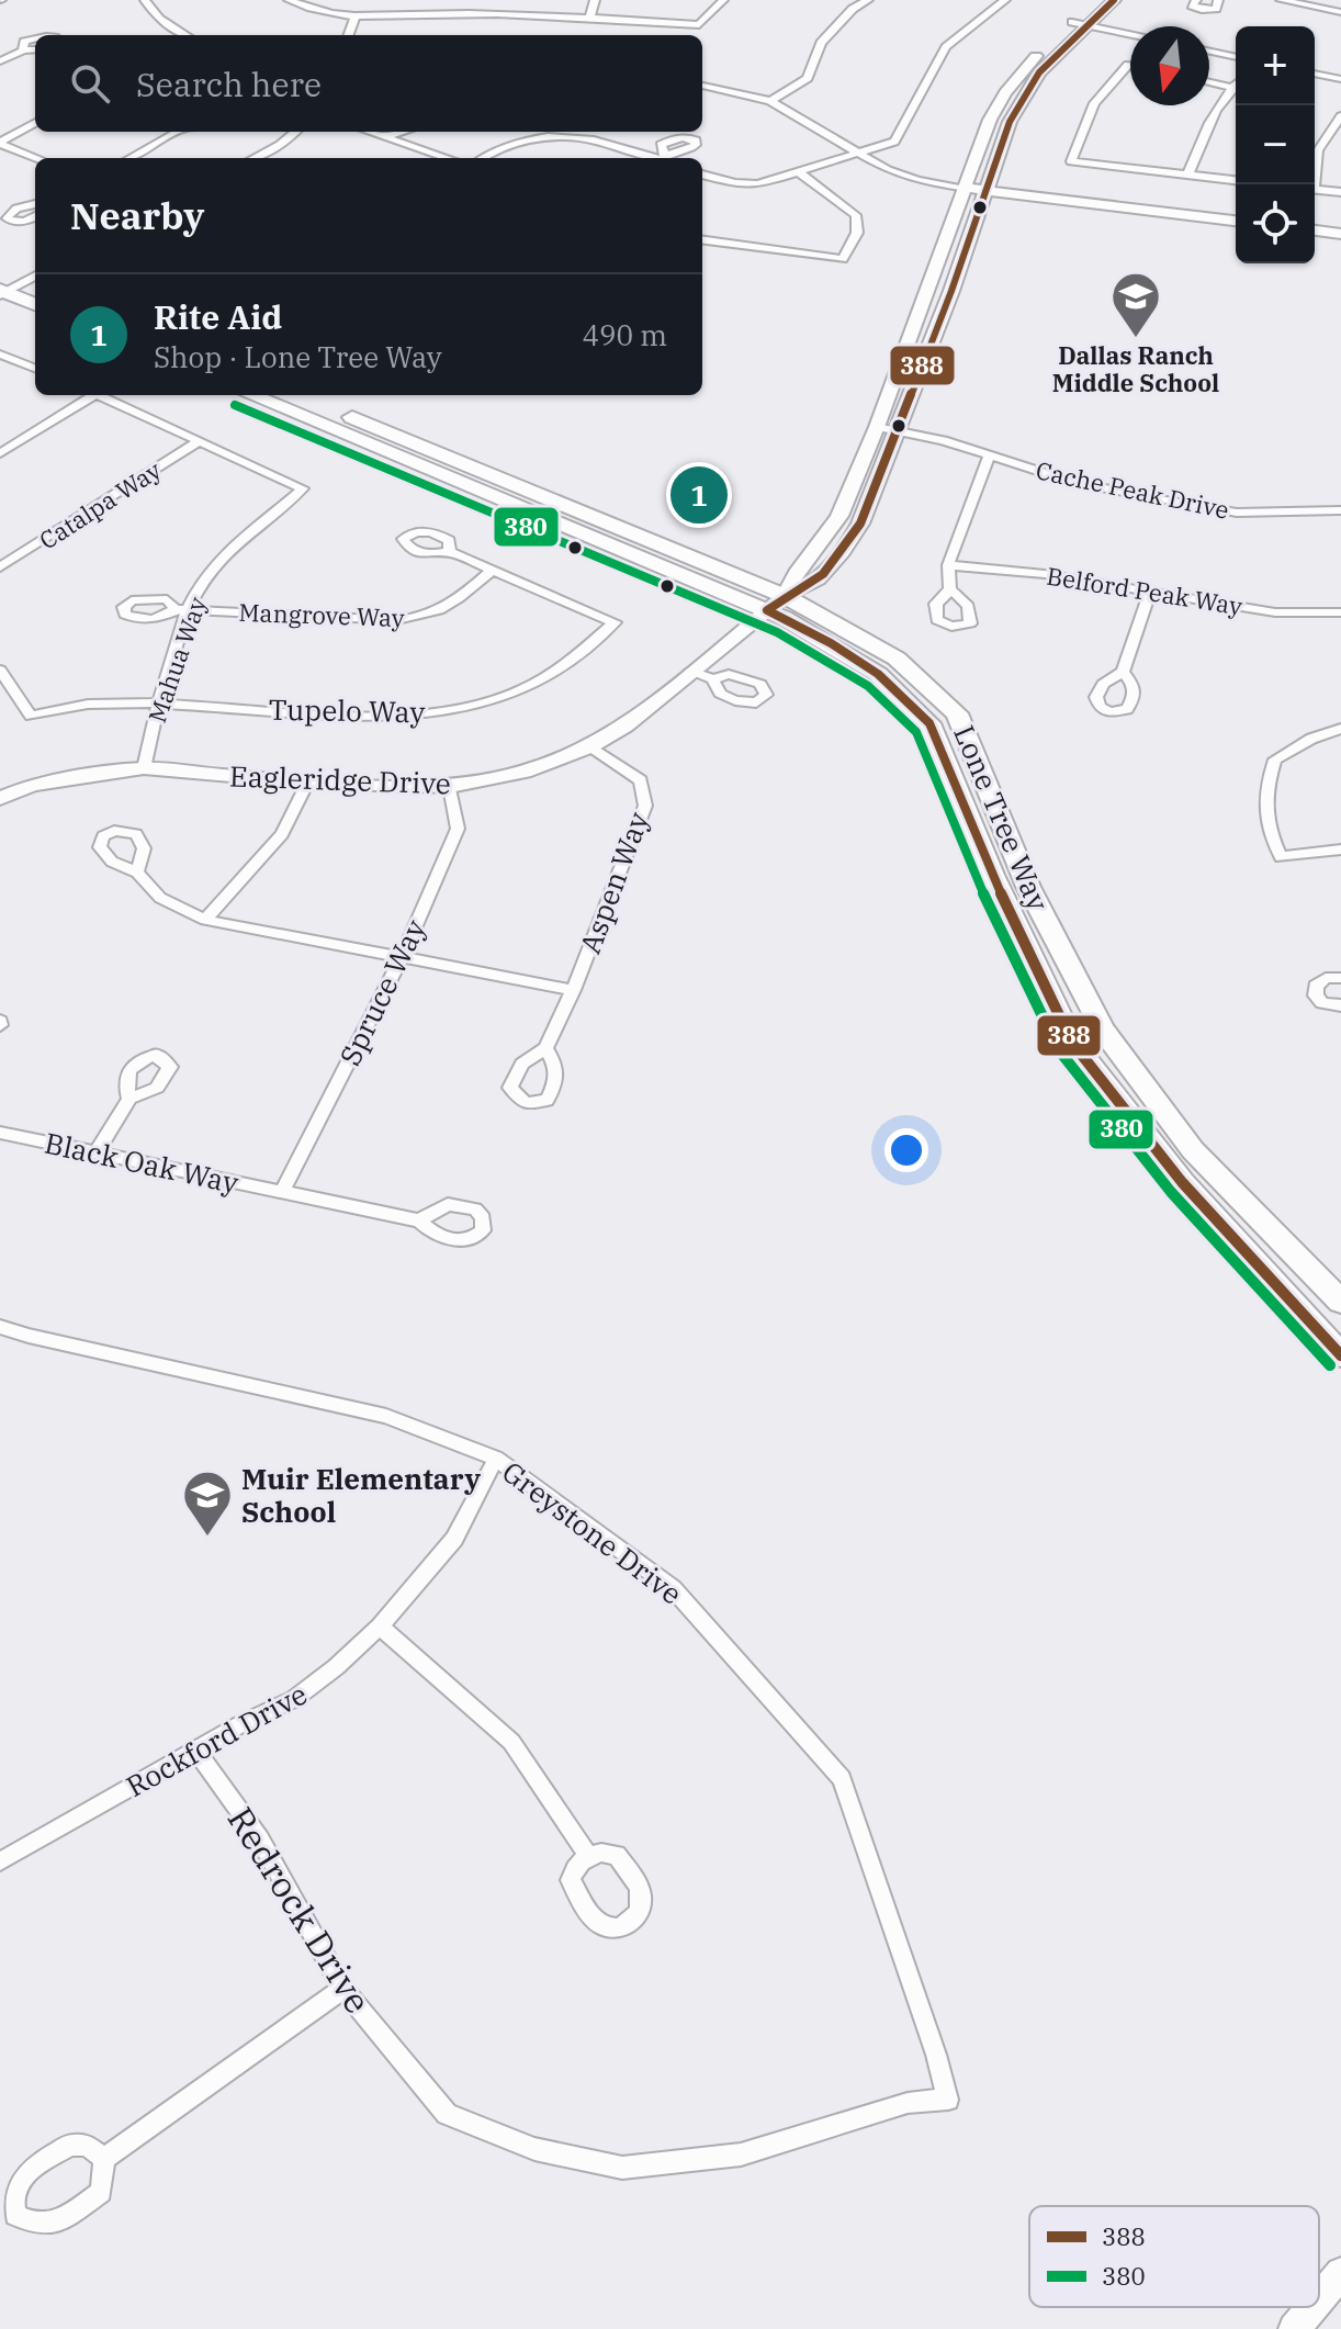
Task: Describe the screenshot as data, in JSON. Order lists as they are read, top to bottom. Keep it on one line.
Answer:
{"streets":{"main road":["Lone Tree Way"],"street":["Cache Peak Drive","Catalpa Way","Belford Peak Way","Mangrove Way","Mahua Way","Tupelo Way","Eagleridge Drive","Aspen Way","Spruce Way","Black Oak Way","Greystone Drive","Rockford Drive","Redrock Drive"]},"crossings":[["Catalpa Way","Mahua Way"],["Mangrove Way","Mahua Way"],["Mangrove Way","Tupelo Way"],["Mahua Way","Tupelo Way"],["Mahua Way","Eagleridge Drive"],["Eagleridge Drive","Lone Tree Way"],["Eagleridge Drive","Aspen Way"],["Eagleridge Drive","Spruce Way"],["Spruce Way","Black Oak Way"],["Greystone Drive","Rockford Drive"],["Greystone Drive","Redrock Drive"],["Rockford Drive","Redrock Drive"]],"places":{"school or university":["Dallas Ranch Middle School","Muir Elementary School"]},"lines":["transit line 388","transit line 380"],"legend":["388","380"],"north":"bottom","page":{"map_buttons":["+","−"],"search":"Search here","heading":"Nearby","list":[{"mark":"1","name":"Rite Aid","note":"Shop · Lone Tree Way","value":"490 m"}],"pins":"1"}}
